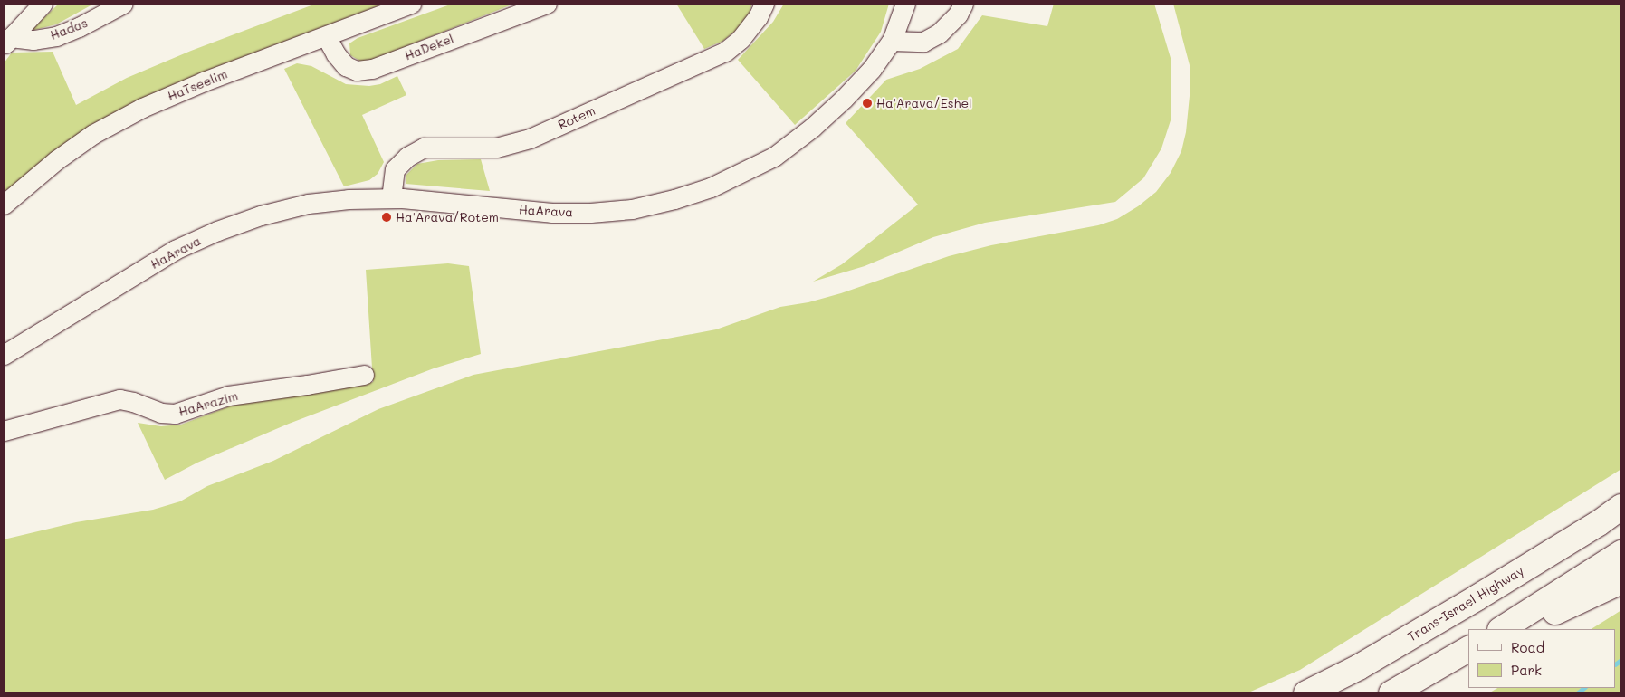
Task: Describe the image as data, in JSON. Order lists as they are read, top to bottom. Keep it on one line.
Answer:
{"streets":{"highway":["Trans-Israel Highway"],"street":["Hadas","HaDekel","HaTseelim","Rotem","HaArava","HaArazim"]},"crossings":[["HaDekel","HaTseelim"],["Rotem","HaArava"]],"places":["Ha'Arava/Eshel","Ha'Arava/Rotem"],"legend":["Road","Park"]}
